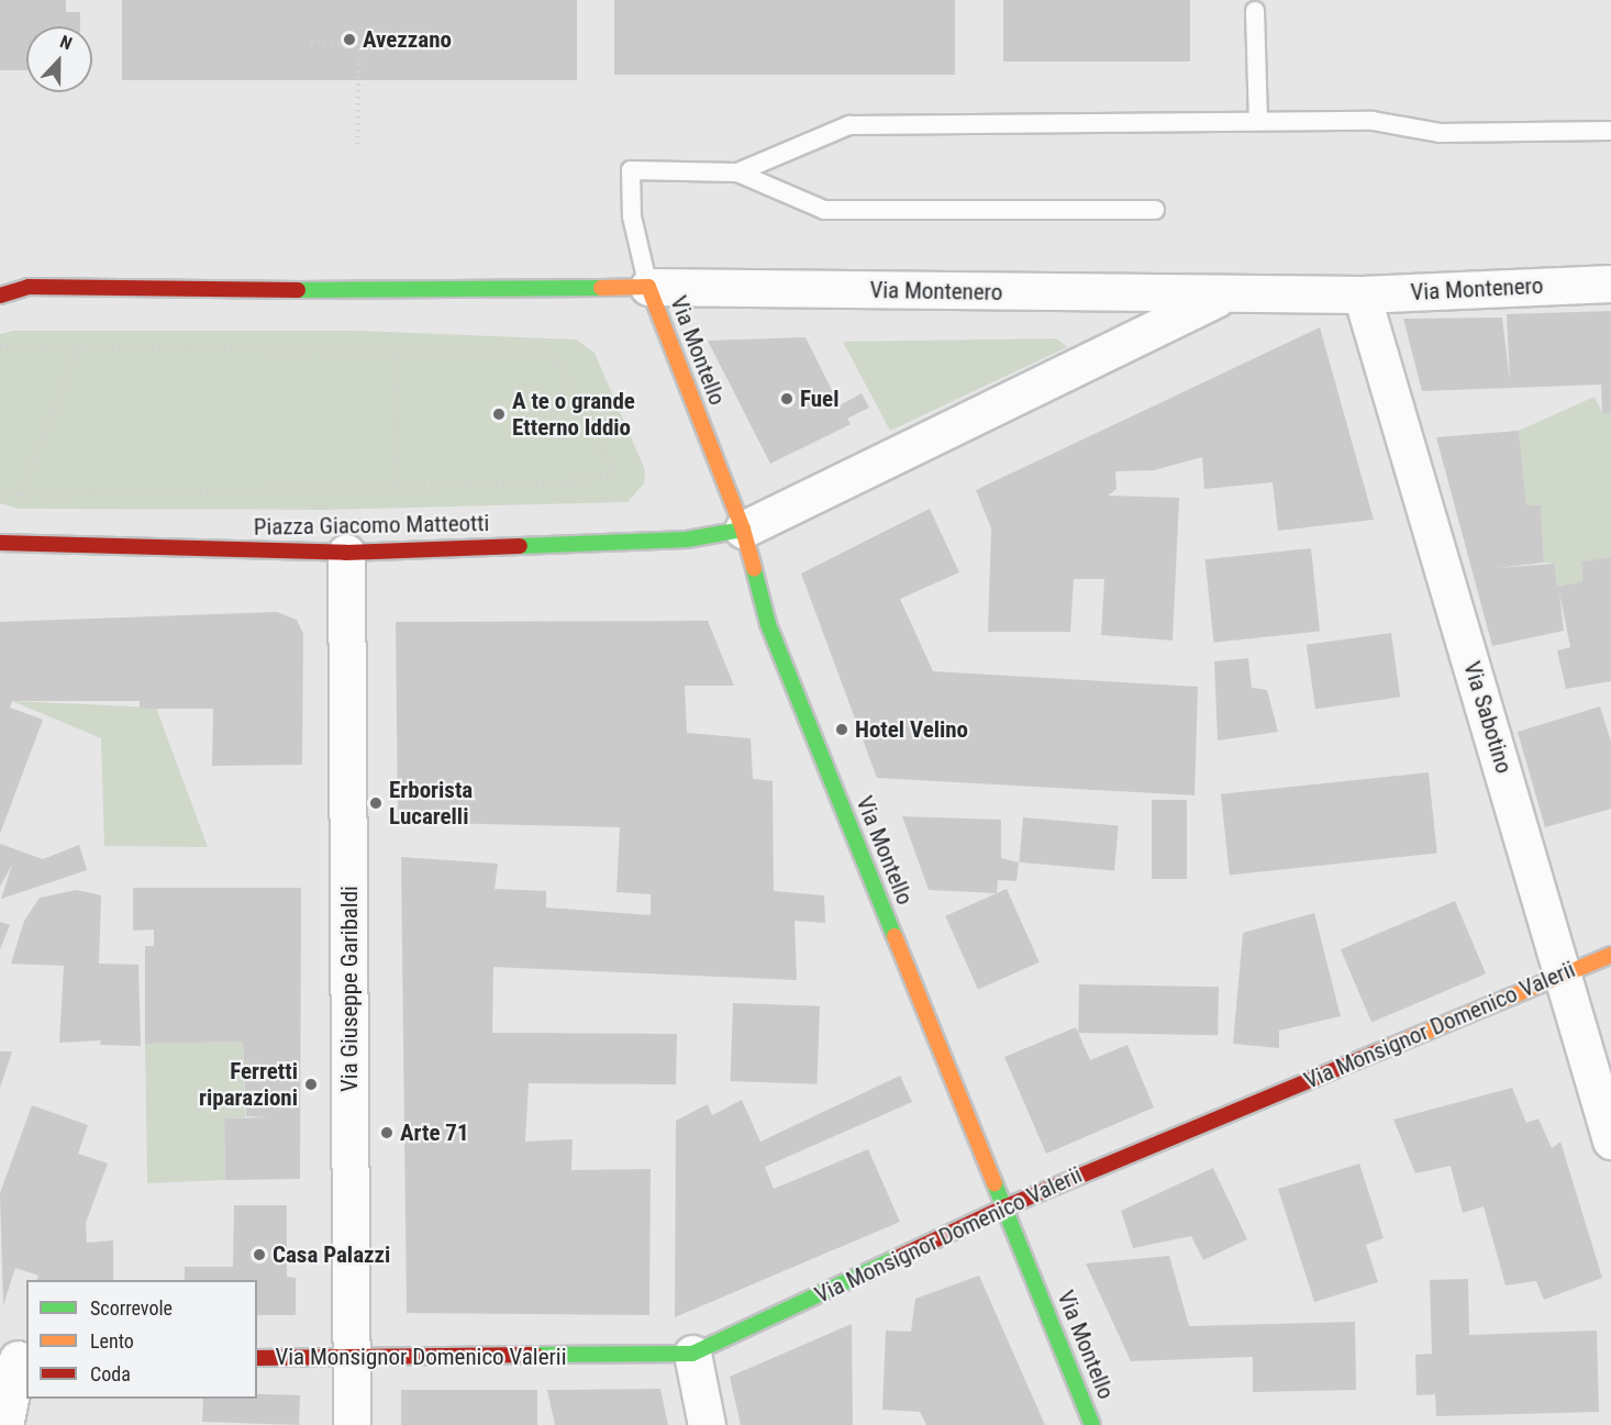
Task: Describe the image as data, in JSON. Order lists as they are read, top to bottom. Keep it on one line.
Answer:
{"streets":{"street":["Via Montenero","Via Montello","Piazza Giacomo Matteotti","Via Sabotino","Via Giuseppe Garibaldi","Via Monsignor Domenico Valerii"]},"crossings":[["Via Montenero","Via Montello"],["Via Montenero","Piazza Giacomo Matteotti"],["Via Montenero","Via Sabotino"],["Via Montello","Piazza Giacomo Matteotti"],["Via Montello","Via Monsignor Domenico Valerii"],["Piazza Giacomo Matteotti","Via Giuseppe Garibaldi"],["Via Sabotino","Via Monsignor Domenico Valerii"],["Via Giuseppe Garibaldi","Via Monsignor Domenico Valerii"]],"places":["Avezzano","Fuel","A te o grande Etterno Iddio","Hotel Velino","Erborista Lucarelli","Ferretti riparazioni","Arte 71","Casa Palazzi"],"legend":["Scorrevole","Lento","Coda"],"north":"top"}
